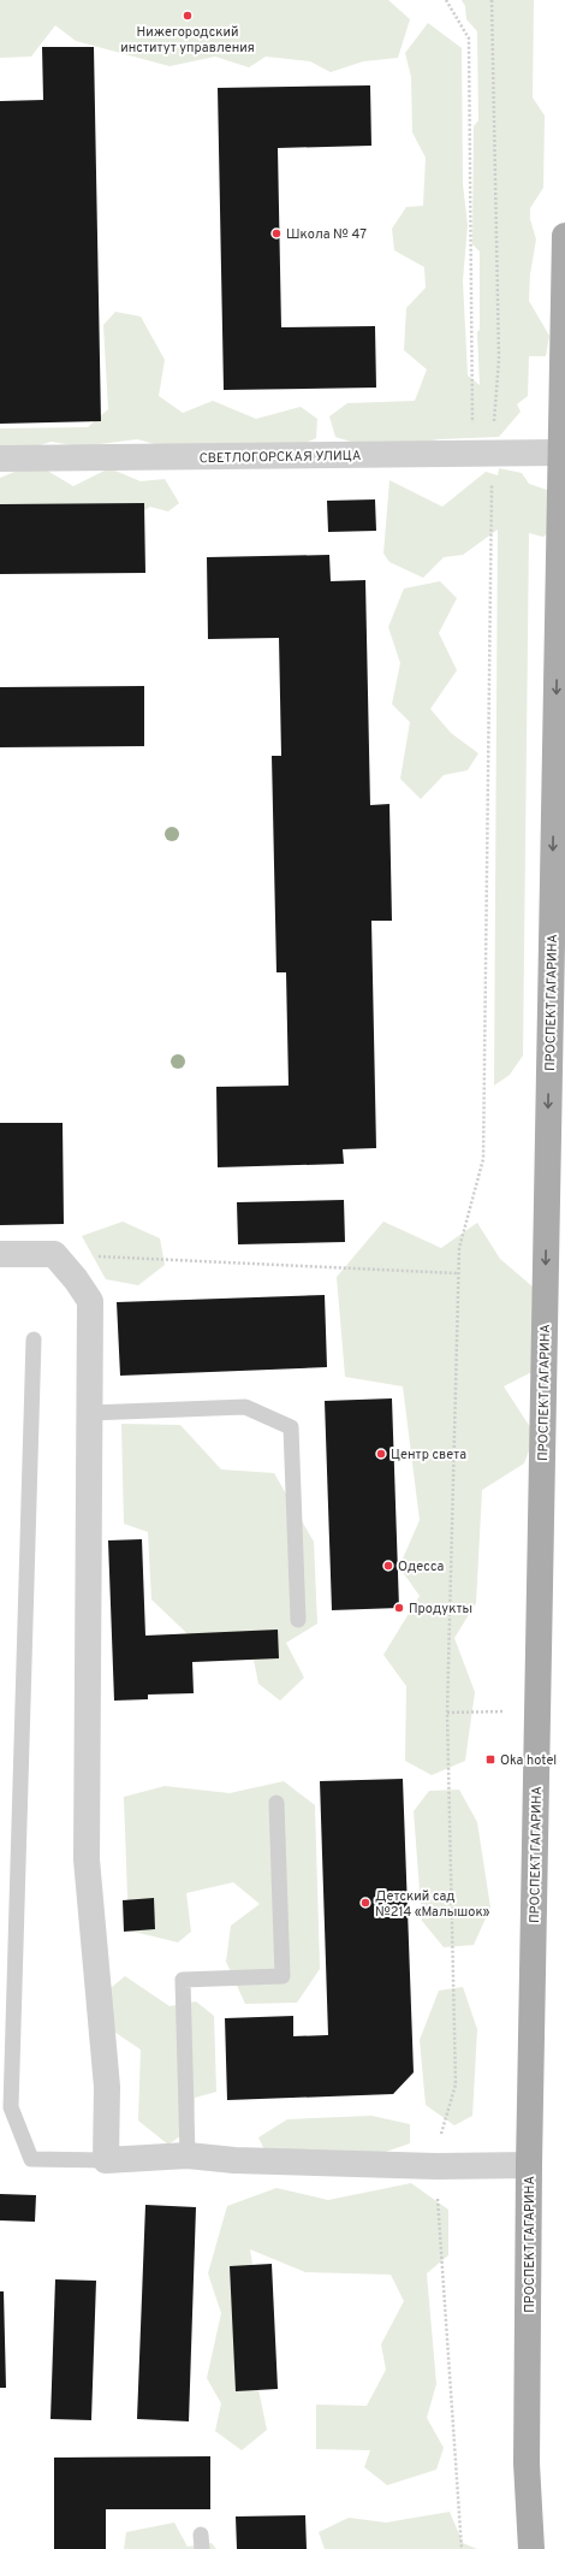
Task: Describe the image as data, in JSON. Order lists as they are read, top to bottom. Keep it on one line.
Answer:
{"streets":{"main road":["ПРОСПЕКТ ГАГАРИНА"],"street":["СВЕТЛОГОРСКАЯ УЛИЦА"]},"crossings":[["СВЕТЛОГОРСКАЯ УЛИЦА","ПРОСПЕКТ ГАГАРИНА"]],"one_way":["ПРОСПЕКТ ГАГАРИНА"],"places":{"other":["Нижегородский институт управления","Школа № 47","Центр света","Одесса","Продукты","Детский сад №214 «Малышок»"],"transit":["Oka hotel"]}}
